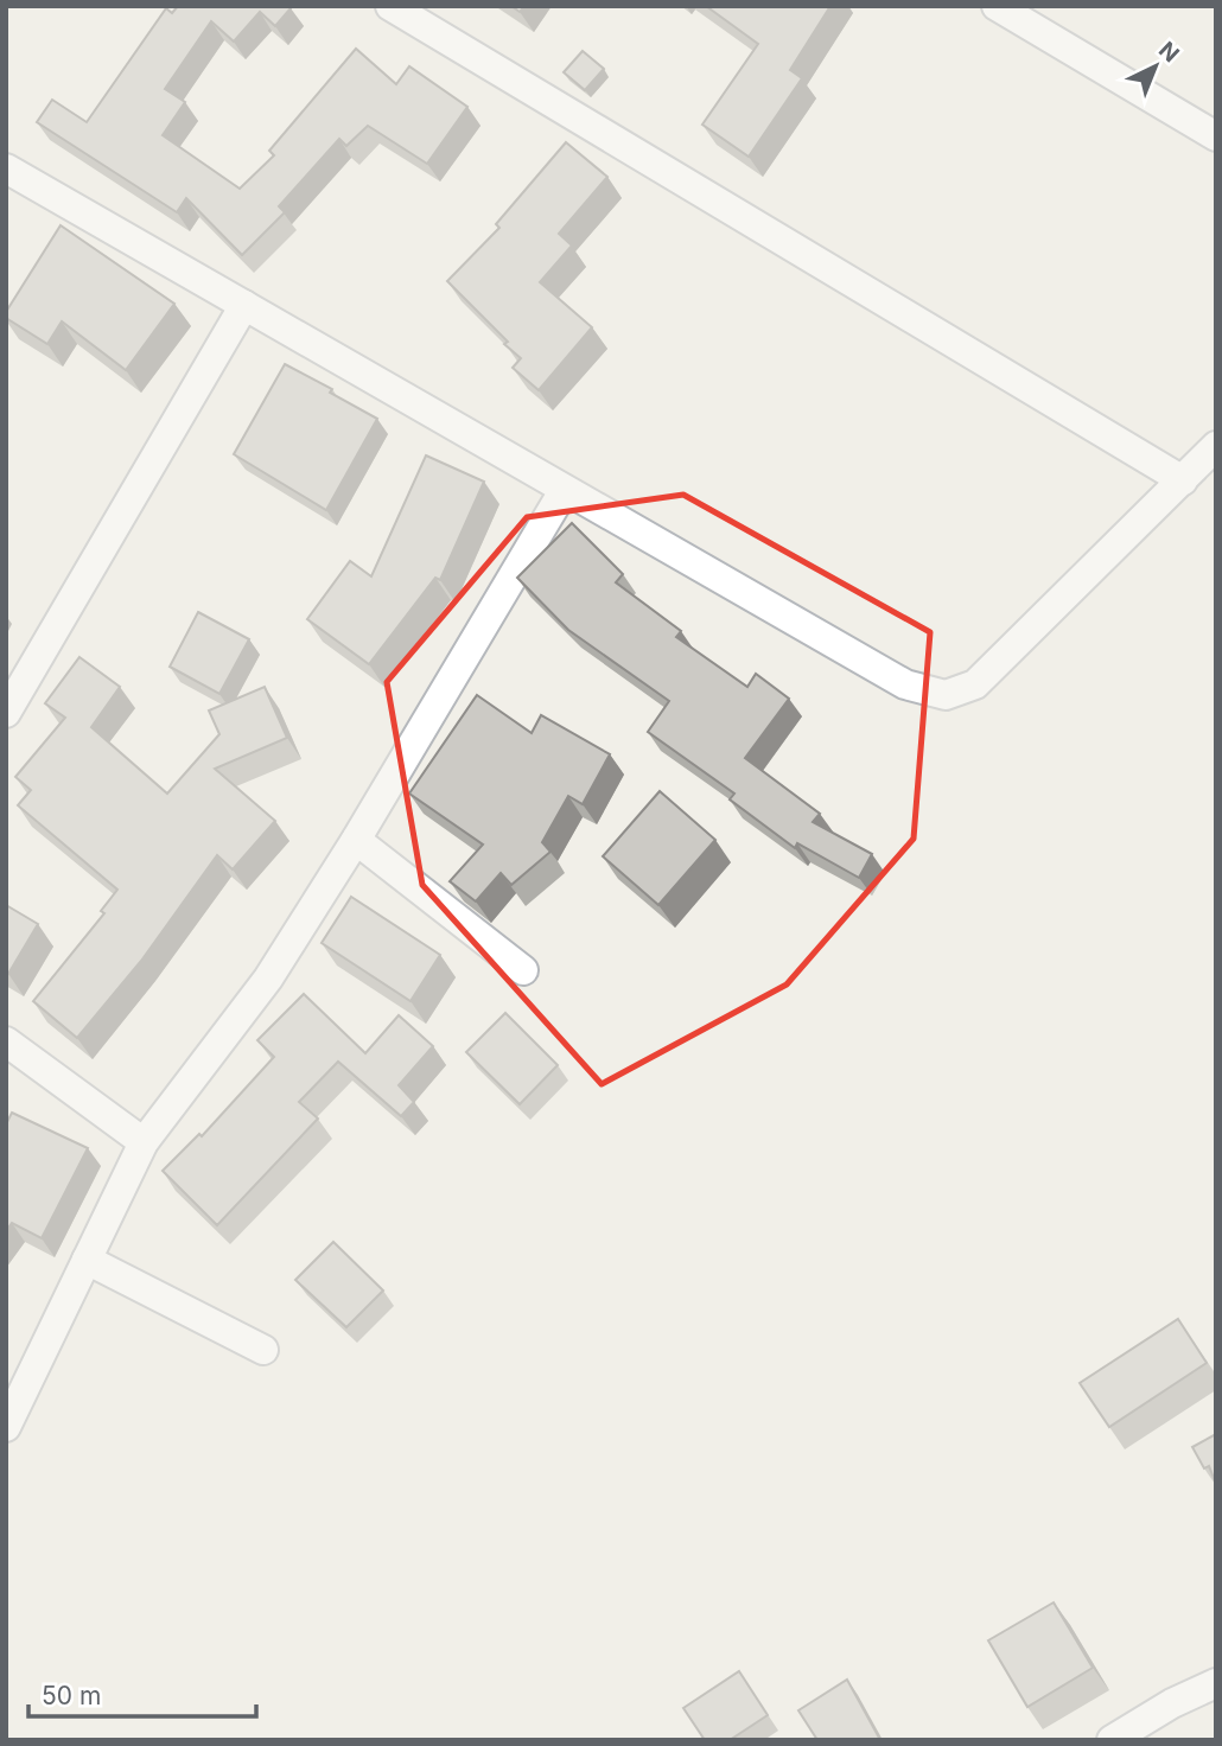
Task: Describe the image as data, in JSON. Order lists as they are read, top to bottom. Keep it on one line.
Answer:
{"scale_bar":"50 m","north":"top right"}
